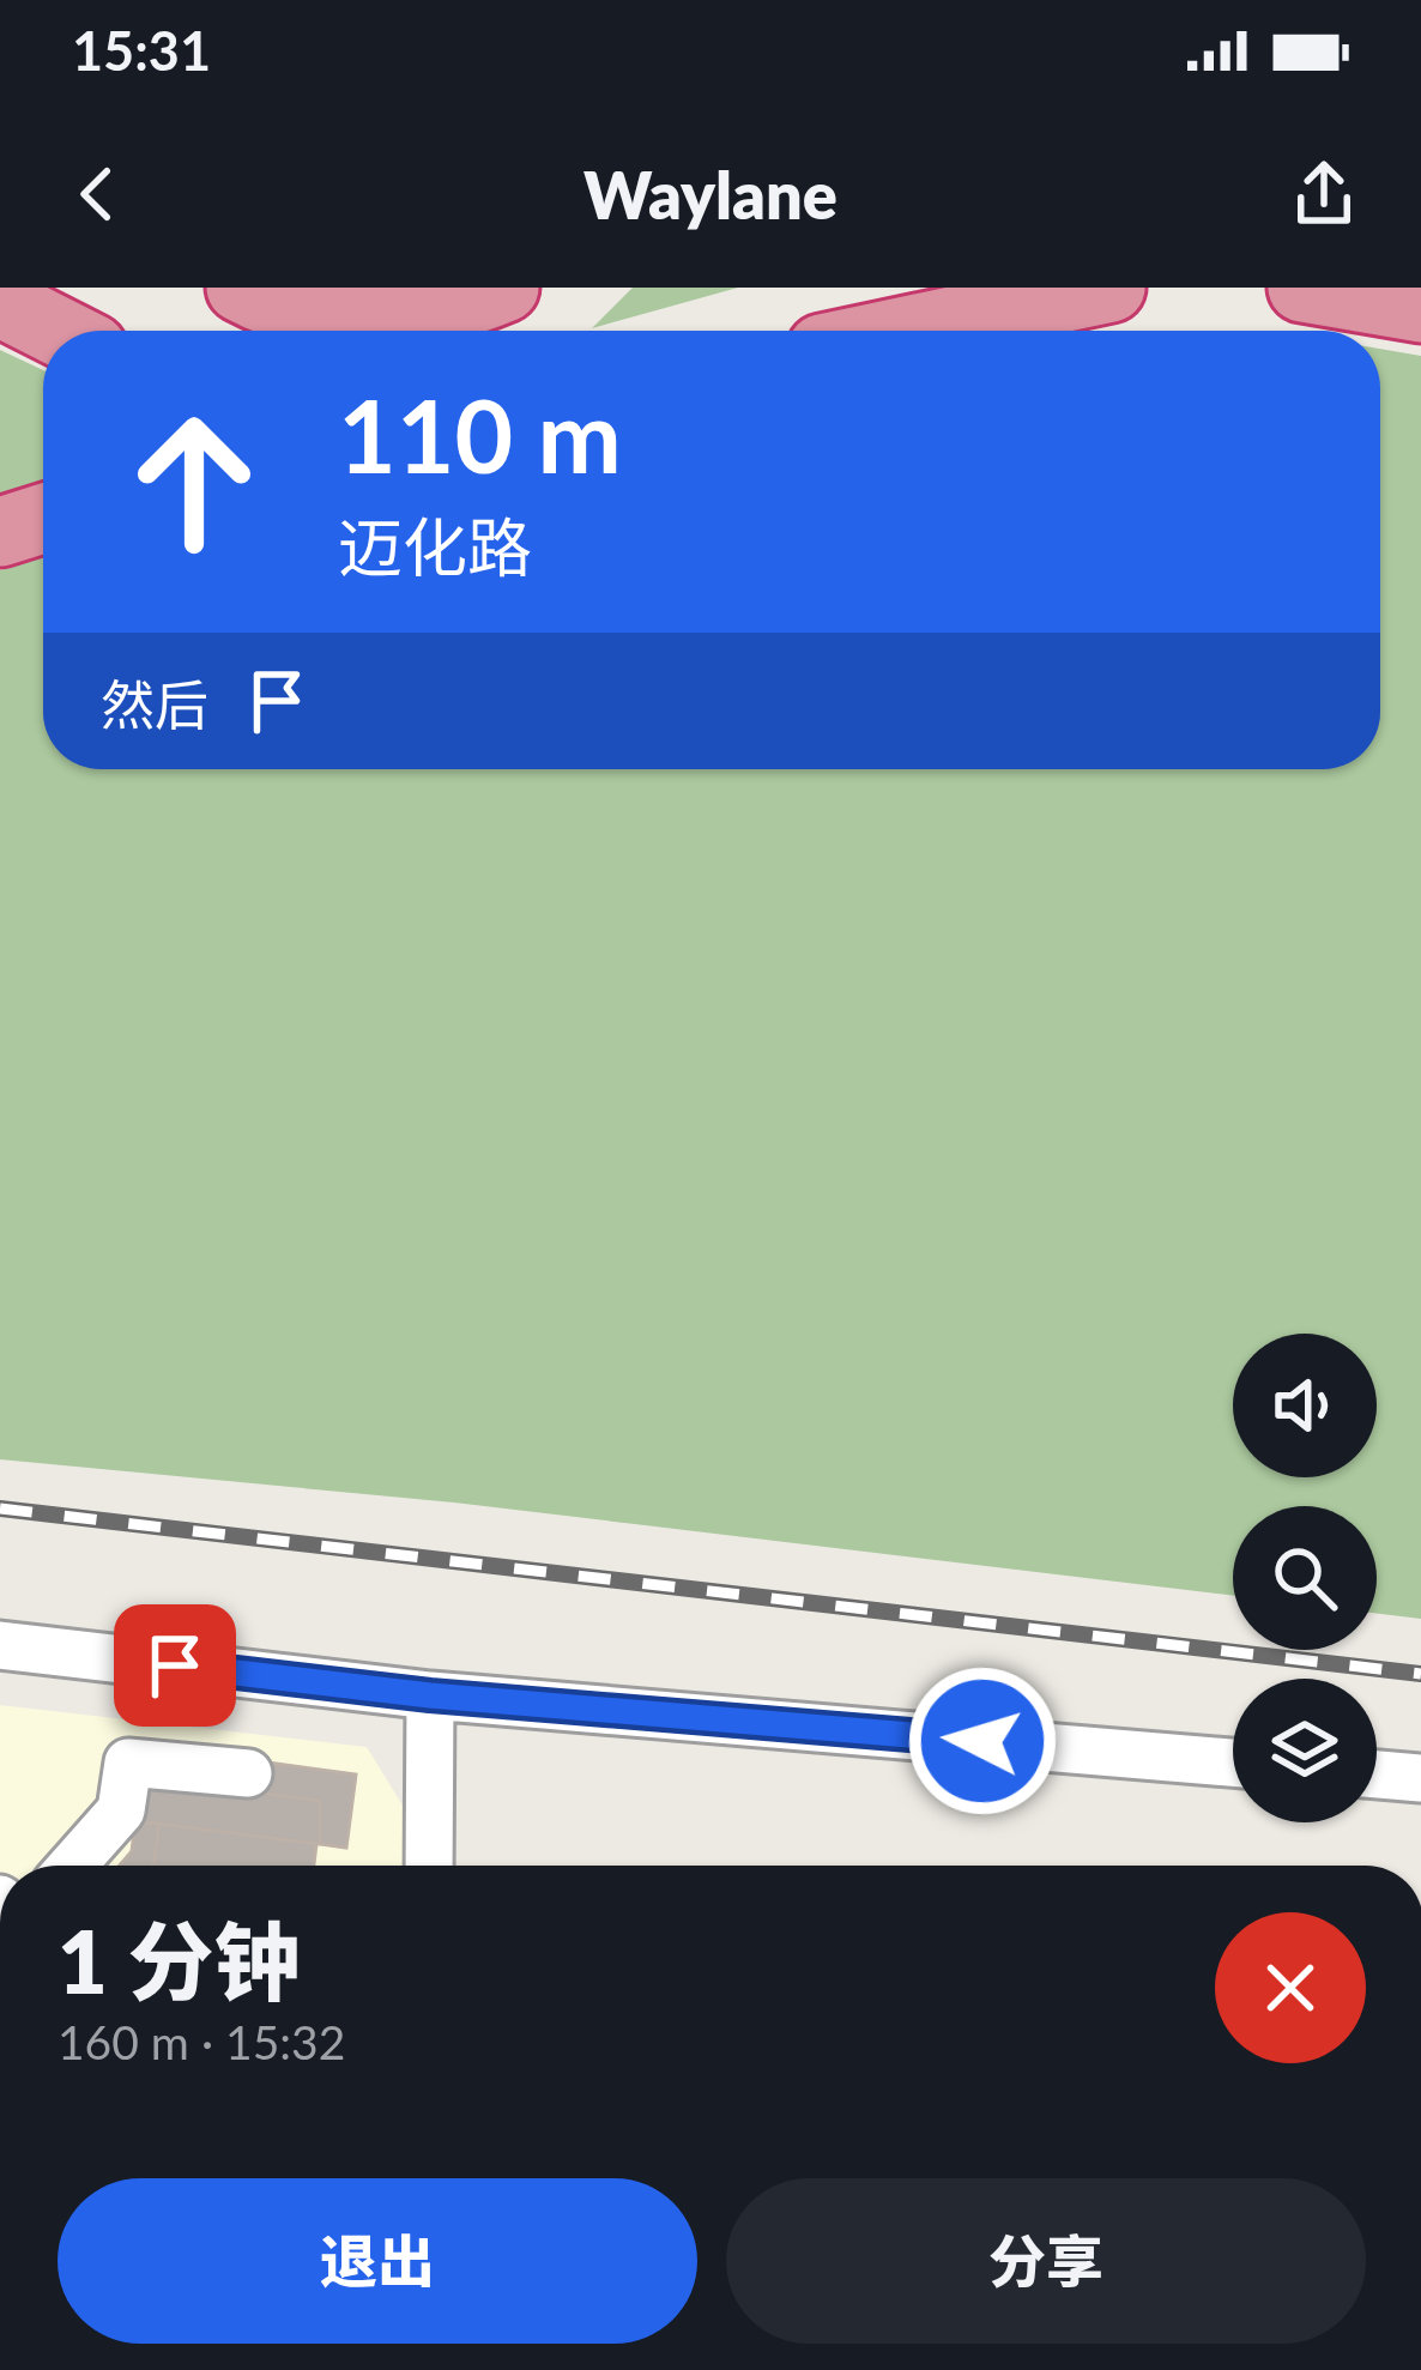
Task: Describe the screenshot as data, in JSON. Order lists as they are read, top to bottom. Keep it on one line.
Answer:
{"page":{"status":"15:31","header":"Waylane","turn":["110 m","迈化路"],"then":"然后","heading":["1 分钟","160 m · 15:32"],"buttons":["退出","分享"]}}
